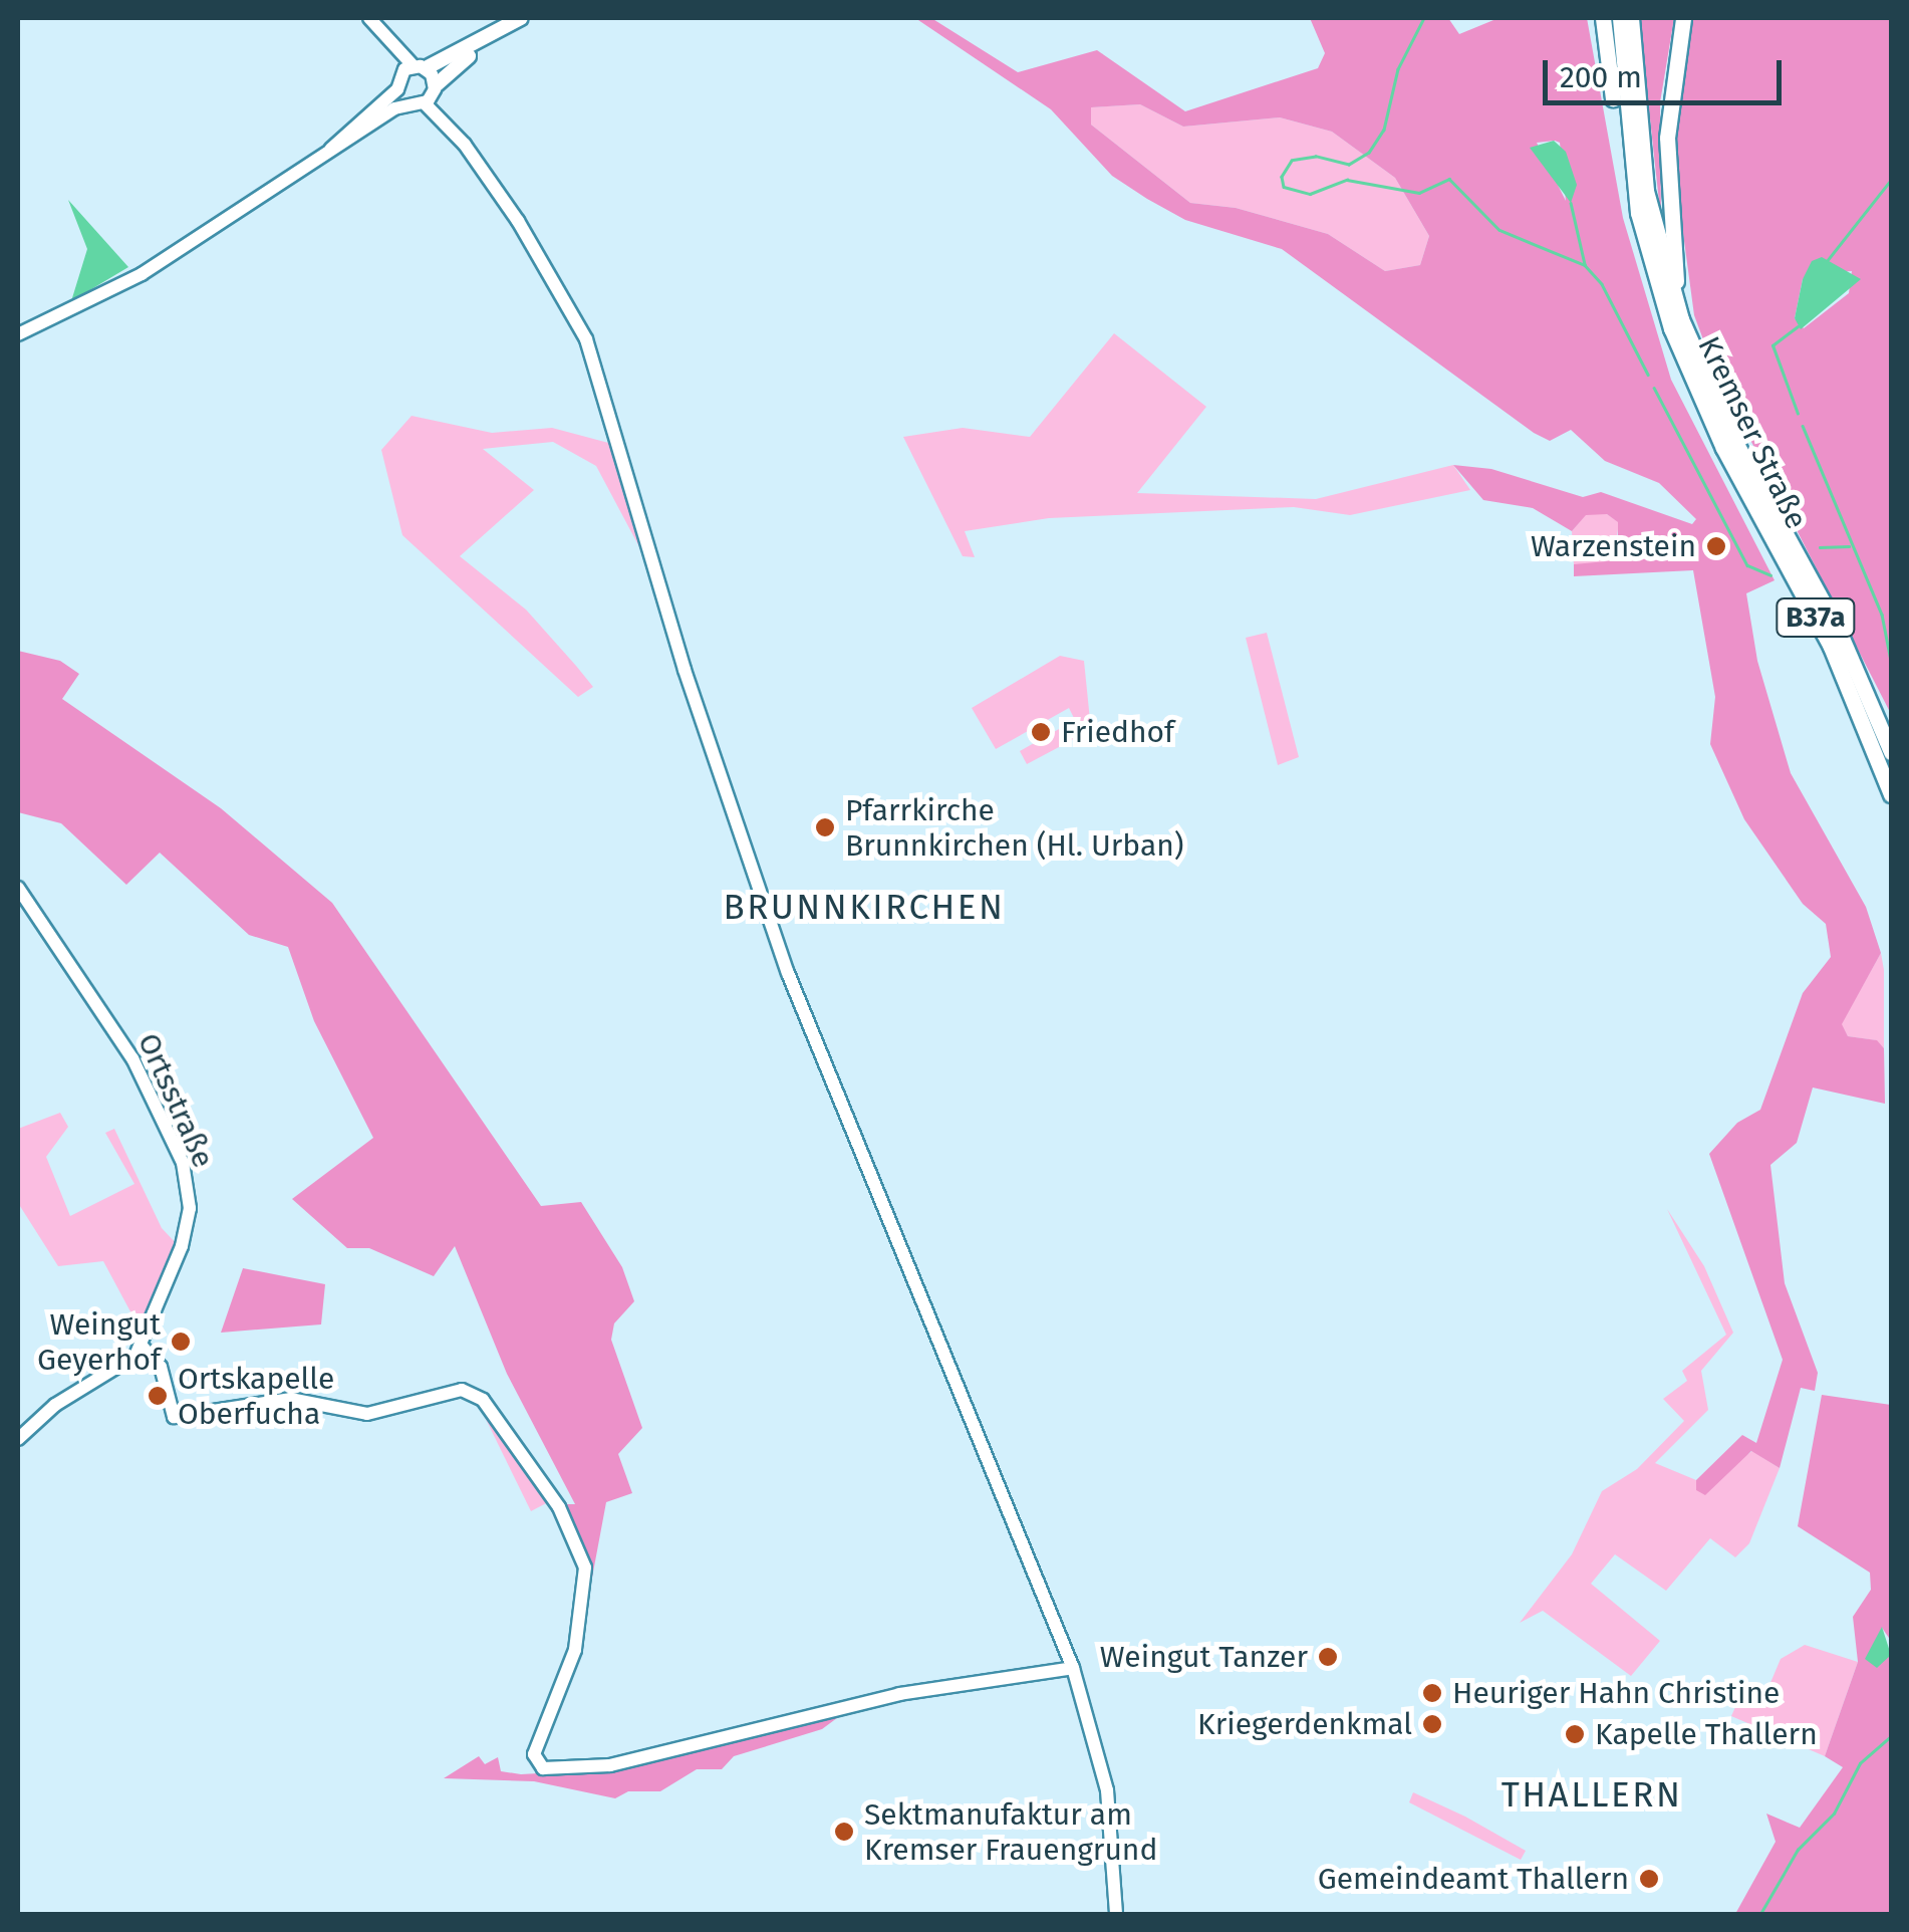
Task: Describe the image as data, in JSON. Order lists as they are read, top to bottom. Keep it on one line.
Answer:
{"streets":{"highway":["Kremser Straße","B37a"],"main road":["Ortsstraße"]},"districts":["BRUNNKIRCHEN","THALLERN"],"places":["Warzenstein","Friedhof","Pfarrkirche Brunnkirchen (Hl. Urban)","Weingut Geyerhof","Ortskapelle Oberfucha","Weingut Tanzer","Heuriger Hahn Christine","Kriegerdenkmal","Kapelle Thallern","Sektmanufaktur am Kremser Frauengrund","Gemeindeamt Thallern"],"scale_bar":"200 m"}
